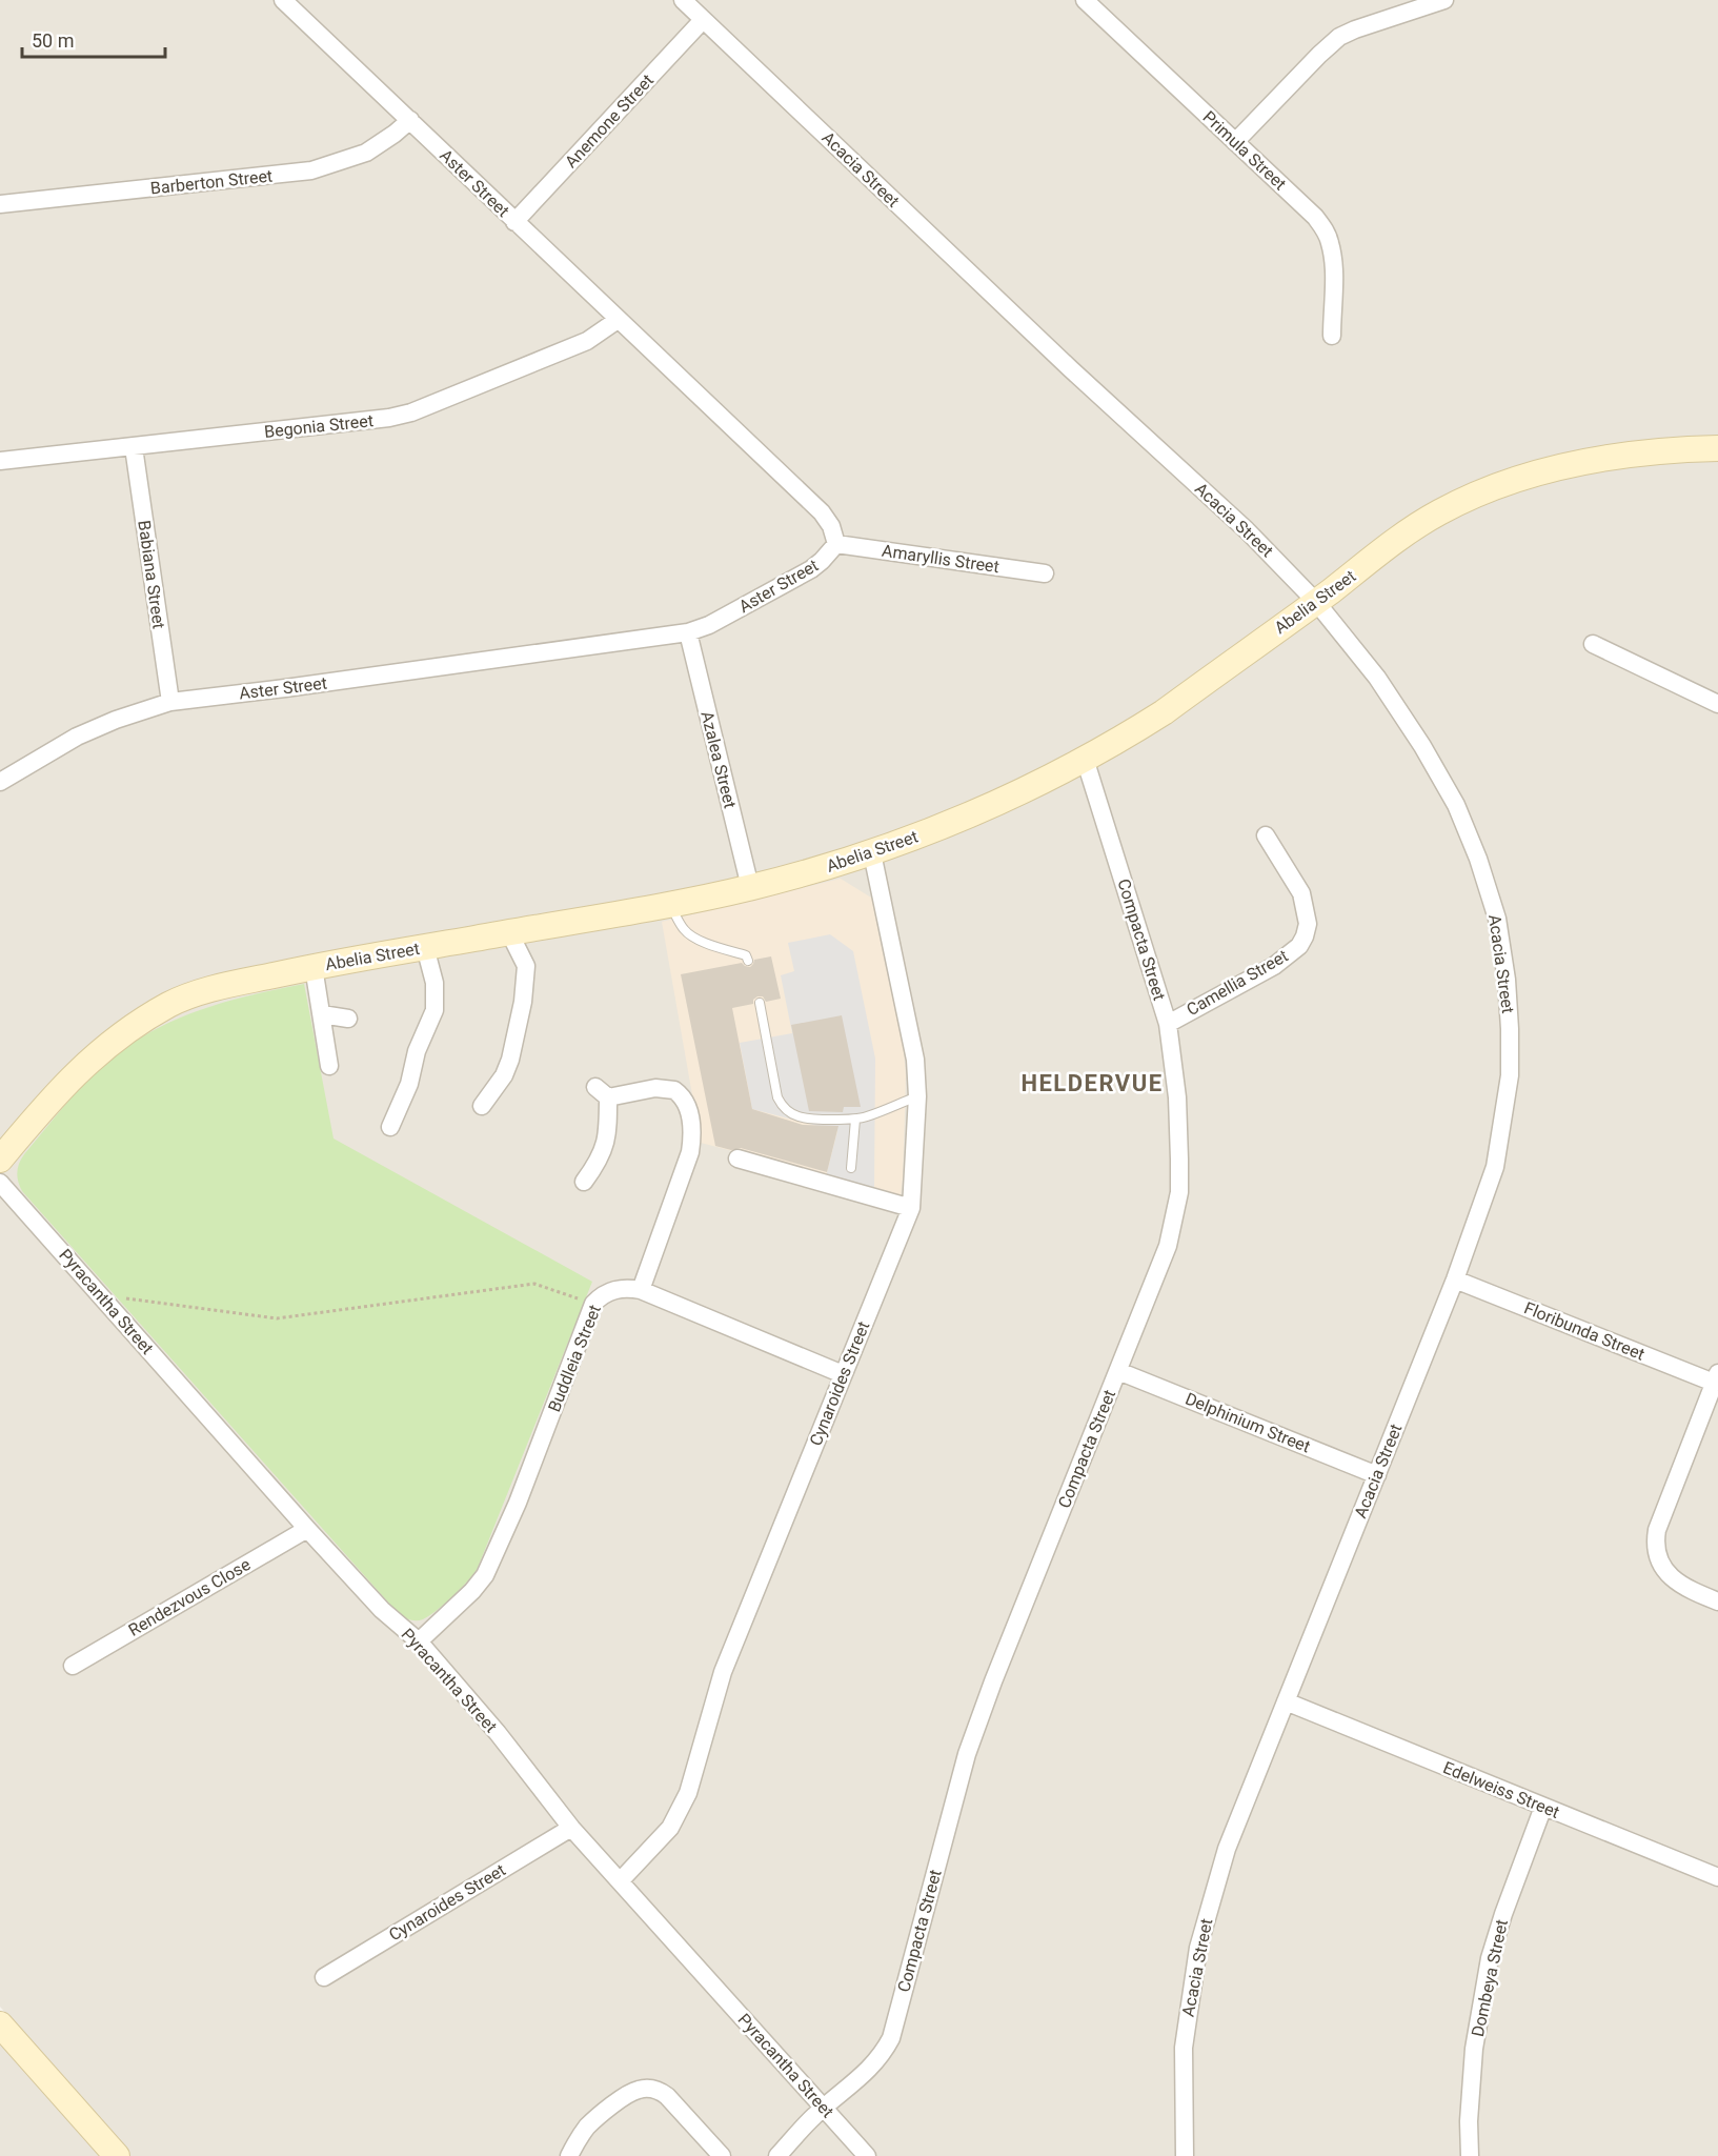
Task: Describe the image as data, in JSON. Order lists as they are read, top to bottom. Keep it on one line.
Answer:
{"streets":{"street":["Anemone Street","Primula Street","Acacia Street","Barberton Street","Aster Street","Begonia Street","Amaryllis Street","Babiana Street","Abelia Street","Azalea Street","Compacta Street","Camellia Street","Pyracantha Street","Floribunda Street","Buddleia Street","Cynaroides Street","Delphinium Street","Rendezvous Close","Edelweiss Street","Dombeya Street"]},"crossings":[["Anemone Street","Acacia Street"],["Anemone Street","Aster Street"],["Acacia Street","Abelia Street"],["Acacia Street","Floribunda Street"],["Acacia Street","Delphinium Street"],["Acacia Street","Edelweiss Street"],["Barberton Street","Aster Street"],["Aster Street","Begonia Street"],["Aster Street","Amaryllis Street"],["Aster Street","Babiana Street"],["Aster Street","Azalea Street"],["Begonia Street","Babiana Street"],["Abelia Street","Azalea Street"],["Abelia Street","Compacta Street"],["Abelia Street","Cynaroides Street"],["Compacta Street","Camellia Street"],["Compacta Street","Pyracantha Street"],["Compacta Street","Delphinium Street"],["Pyracantha Street","Buddleia Street"],["Pyracantha Street","Cynaroides Street"],["Pyracantha Street","Rendezvous Close"],["Buddleia Street","Cynaroides Street"],["Edelweiss Street","Dombeya Street"]],"districts":["HELDERVUE"],"scale_bar":"50 m"}
